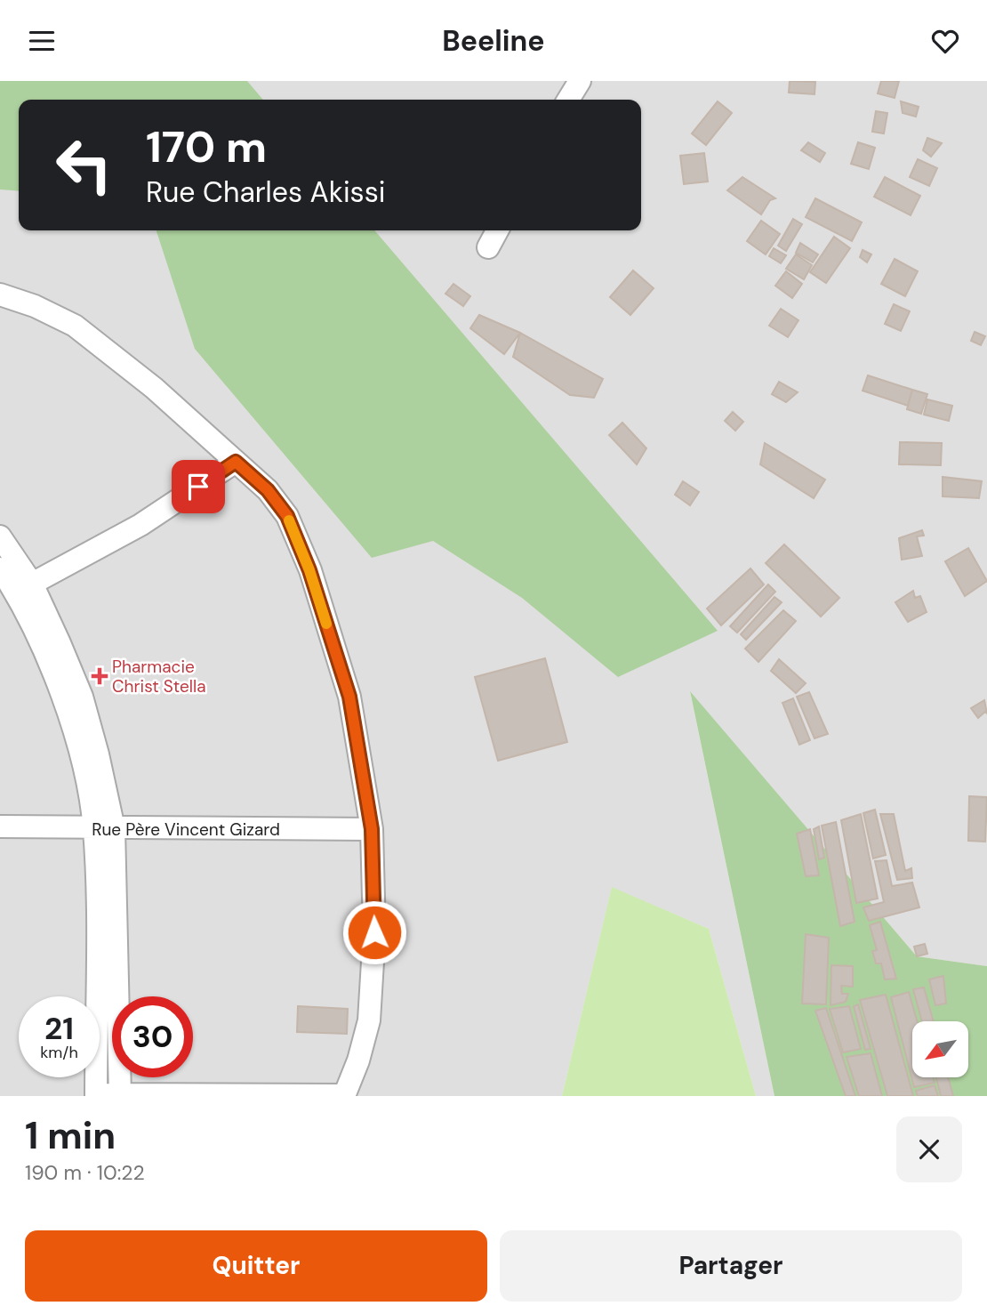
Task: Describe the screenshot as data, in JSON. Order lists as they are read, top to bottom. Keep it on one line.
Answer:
{"streets":{"street":["Rue Père Vincent Gizard"]},"places":{"health":["Pharmacie Christ Stella"]},"north":"bottom left","page":{"header":"Beeline","turn":["170 m","Rue Charles Akissi"],"speed":"21 km/h","limit":"30","heading":["1 min","190 m · 10:22"],"buttons":["Quitter","Partager"]}}
